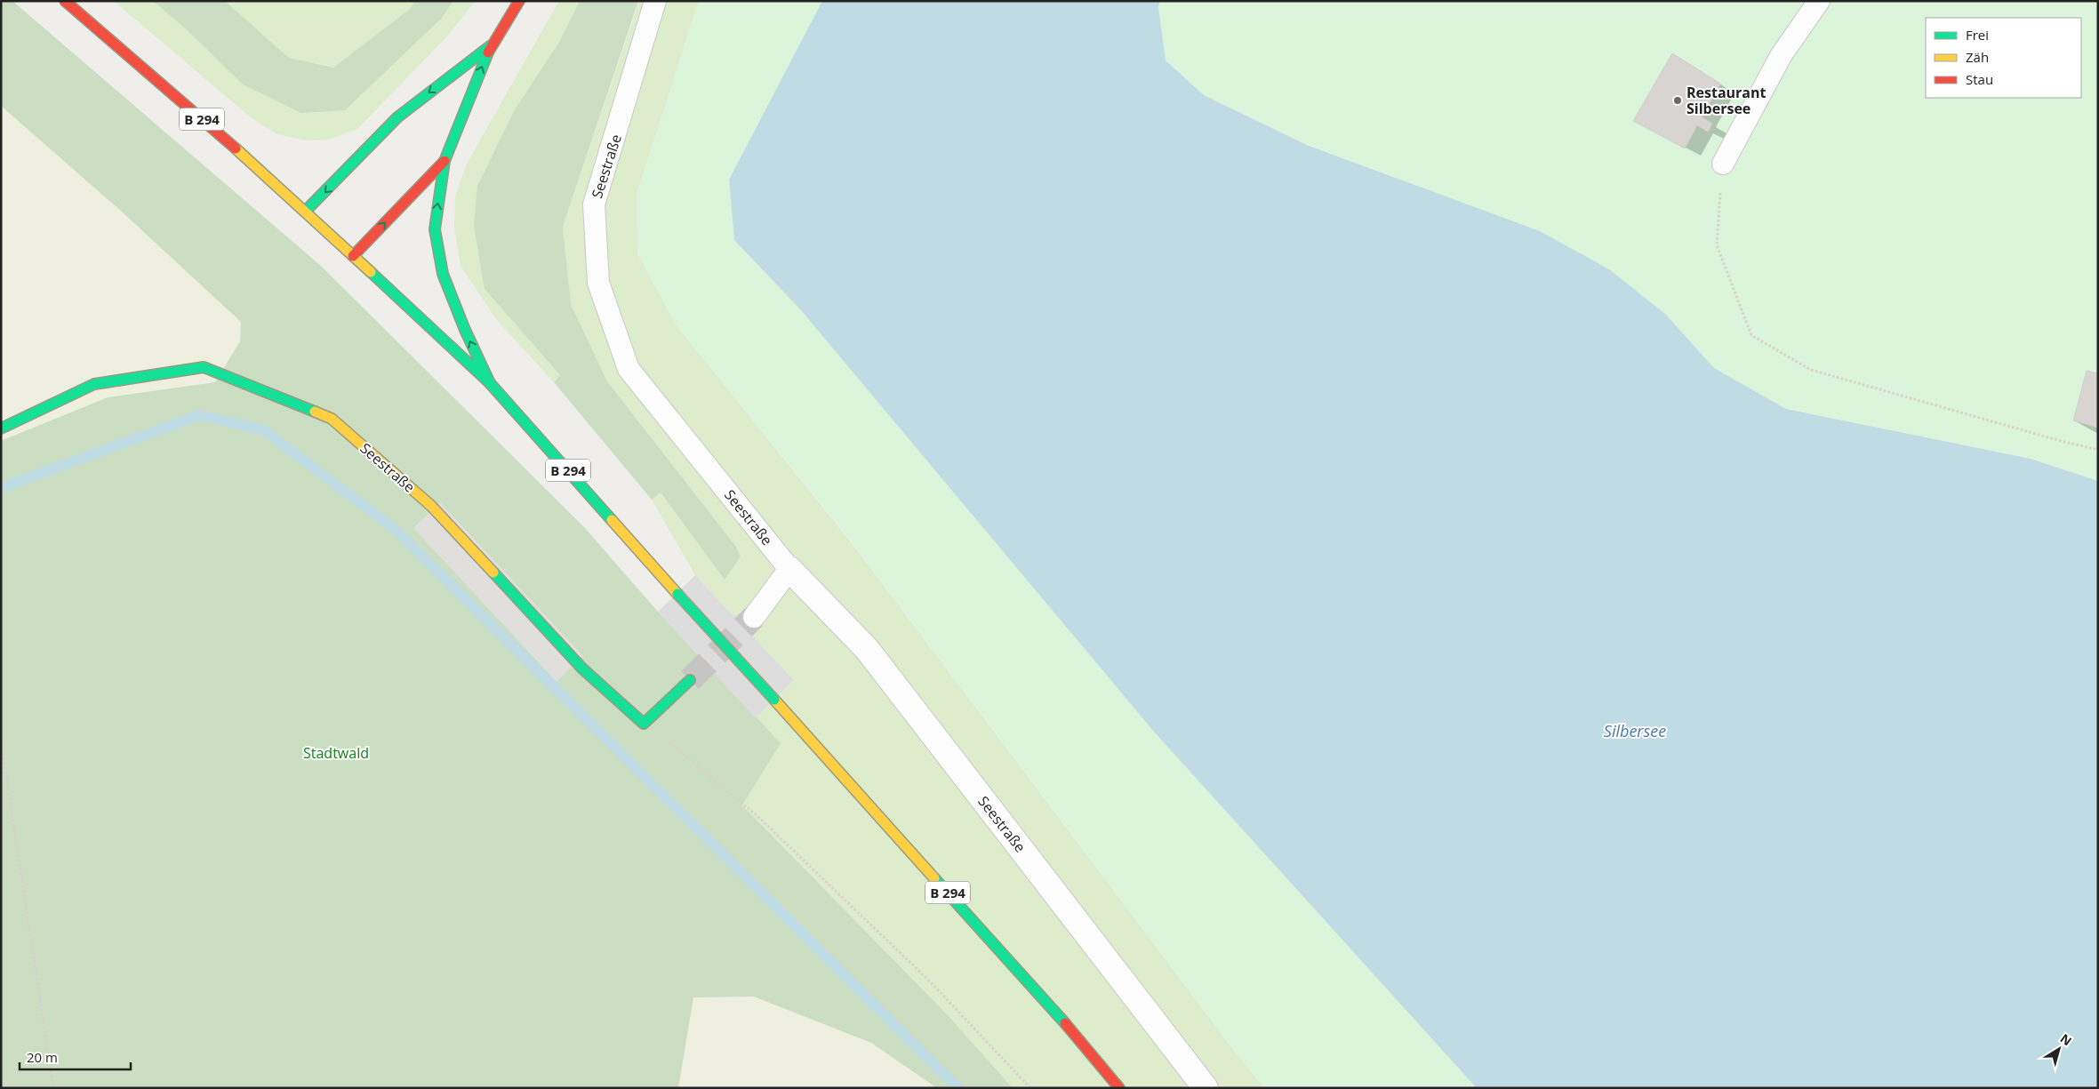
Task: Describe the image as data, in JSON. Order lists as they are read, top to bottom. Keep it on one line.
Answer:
{"streets":{"main road":["B 294","Seestraße"]},"water":["Silbersee"],"parks":["Stadtwald"],"places":["Restaurant Silbersee"],"legend":["Frei","Zäh","Stau"],"scale_bar":"20 m","north":"top right"}
